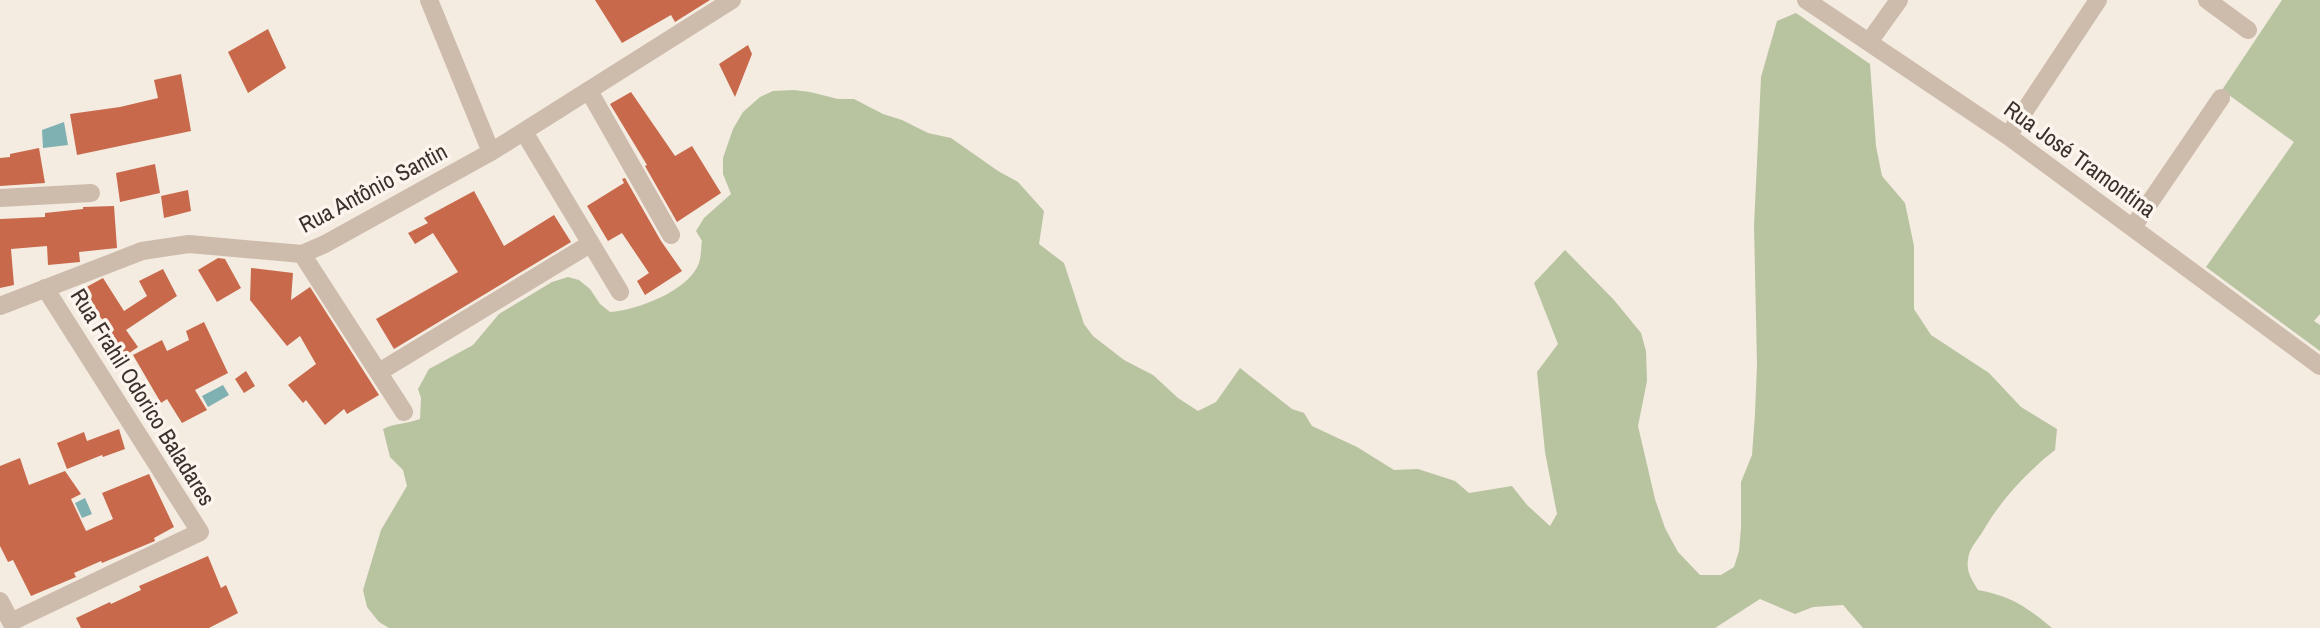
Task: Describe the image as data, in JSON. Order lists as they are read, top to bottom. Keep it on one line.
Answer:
{"streets":{"street":["Rua José Tramontina","Rua Antônio Santin","Rua Frahil Odorico Baladares"]},"crossings":[["Rua Antônio Santin","Rua Frahil Odorico Baladares"]]}
